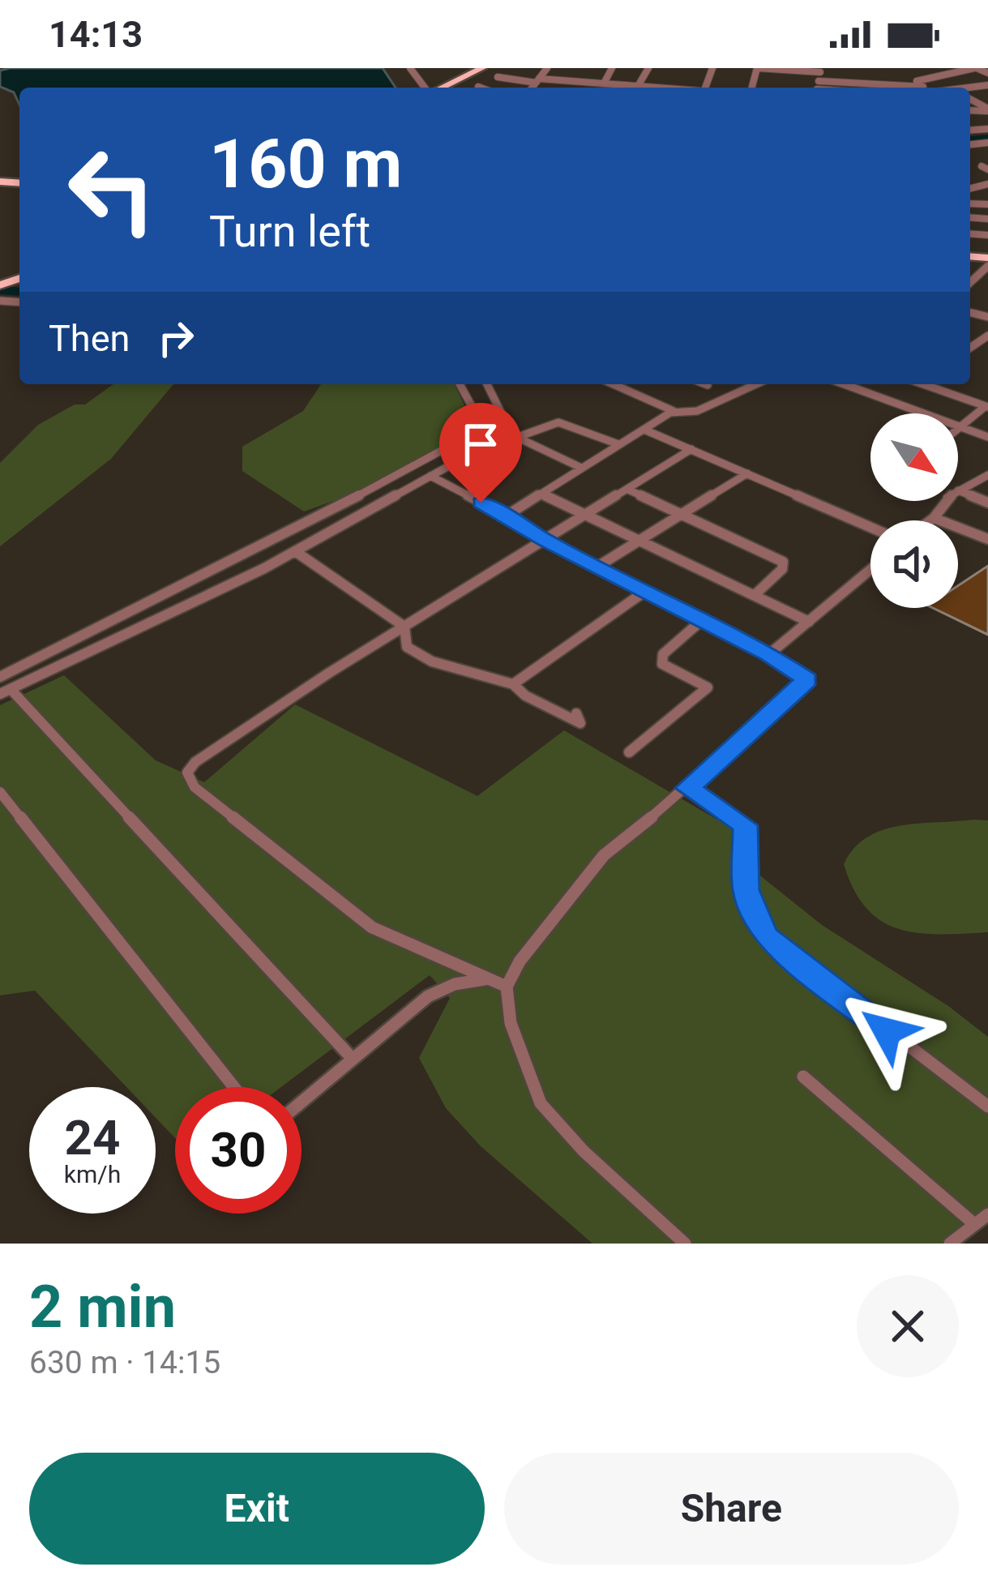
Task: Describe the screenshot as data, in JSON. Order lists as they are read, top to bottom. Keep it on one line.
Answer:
{"north":"bottom right","page":{"status":"14:13","turn":["160 m","Turn left"],"then":"Then","speed":"24 km/h","limit":"30","heading":["2 min","630 m · 14:15"],"buttons":["Exit","Share"]}}
